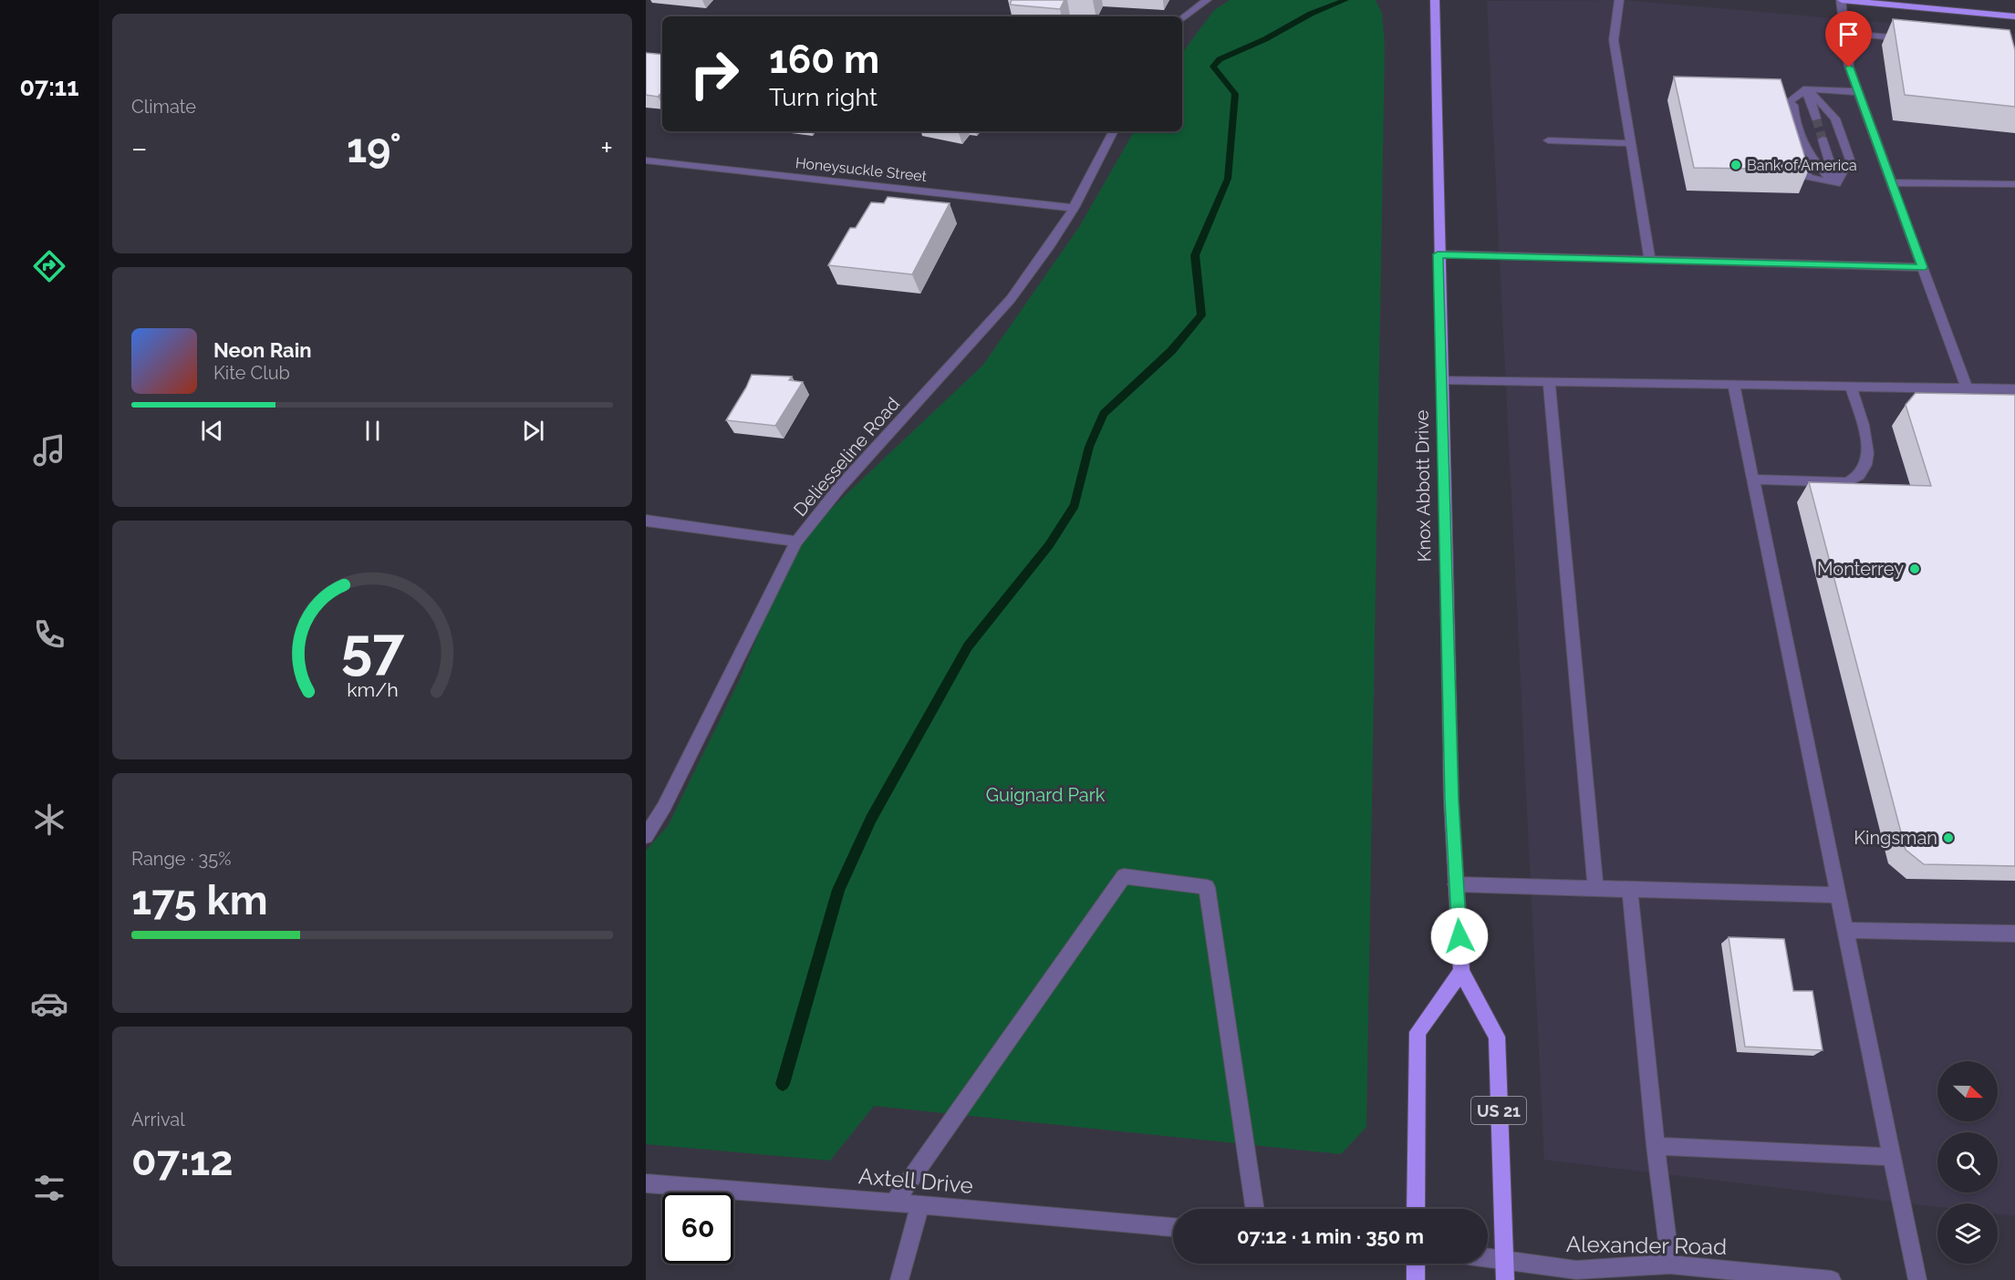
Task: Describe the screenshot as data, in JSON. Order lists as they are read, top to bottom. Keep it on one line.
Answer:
{"streets":{"main road":["Knox Abbott Drive","US 21"],"street":["Honeysuckle Street","Deliesseline Road","Axtell Drive","Alexander Road"]},"crossings":[["Honeysuckle Street","Deliesseline Road"],["Knox Abbott Drive","Alexander Road"]],"parks":["Guignard Park"],"places":["Bank of America","Monterrey","Kingsman"],"north":"right","page":{"tabs":"07:11","tile":["Climate",["Range · 35%","175 km"],["Arrival","07:12"]],"turn":["160 m","Turn right"],"heat":["−","19°","+"],"song":["Neon Rain","Kite Club"],"limit":"60","trip":"07:12 · 1 min · 350 m","gauge":["57","km/h"]}}
